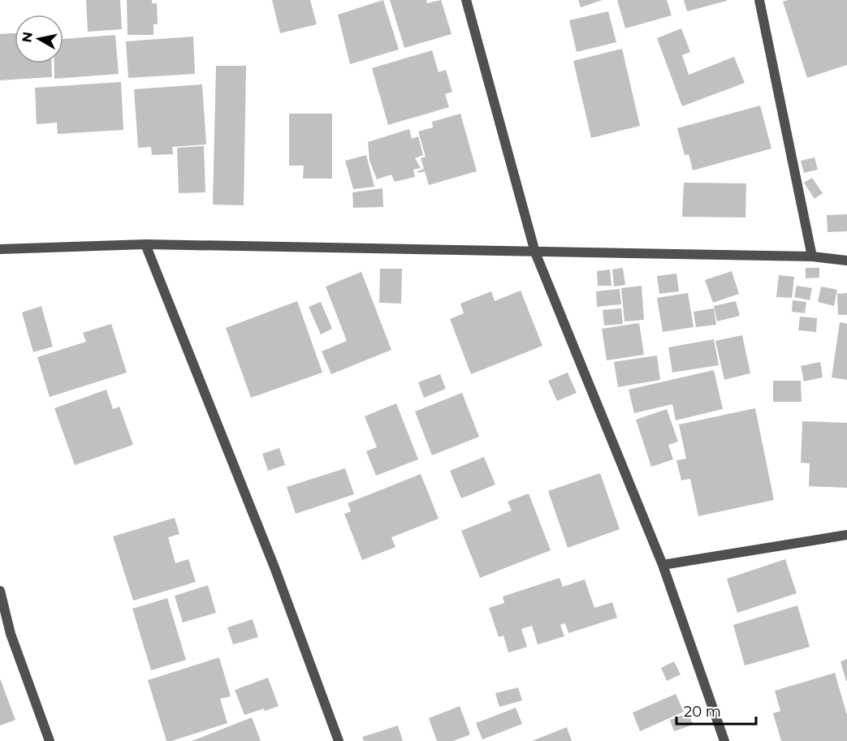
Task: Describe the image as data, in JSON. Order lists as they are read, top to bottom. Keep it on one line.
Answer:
{"scale_bar":"20 m","north":"left"}
